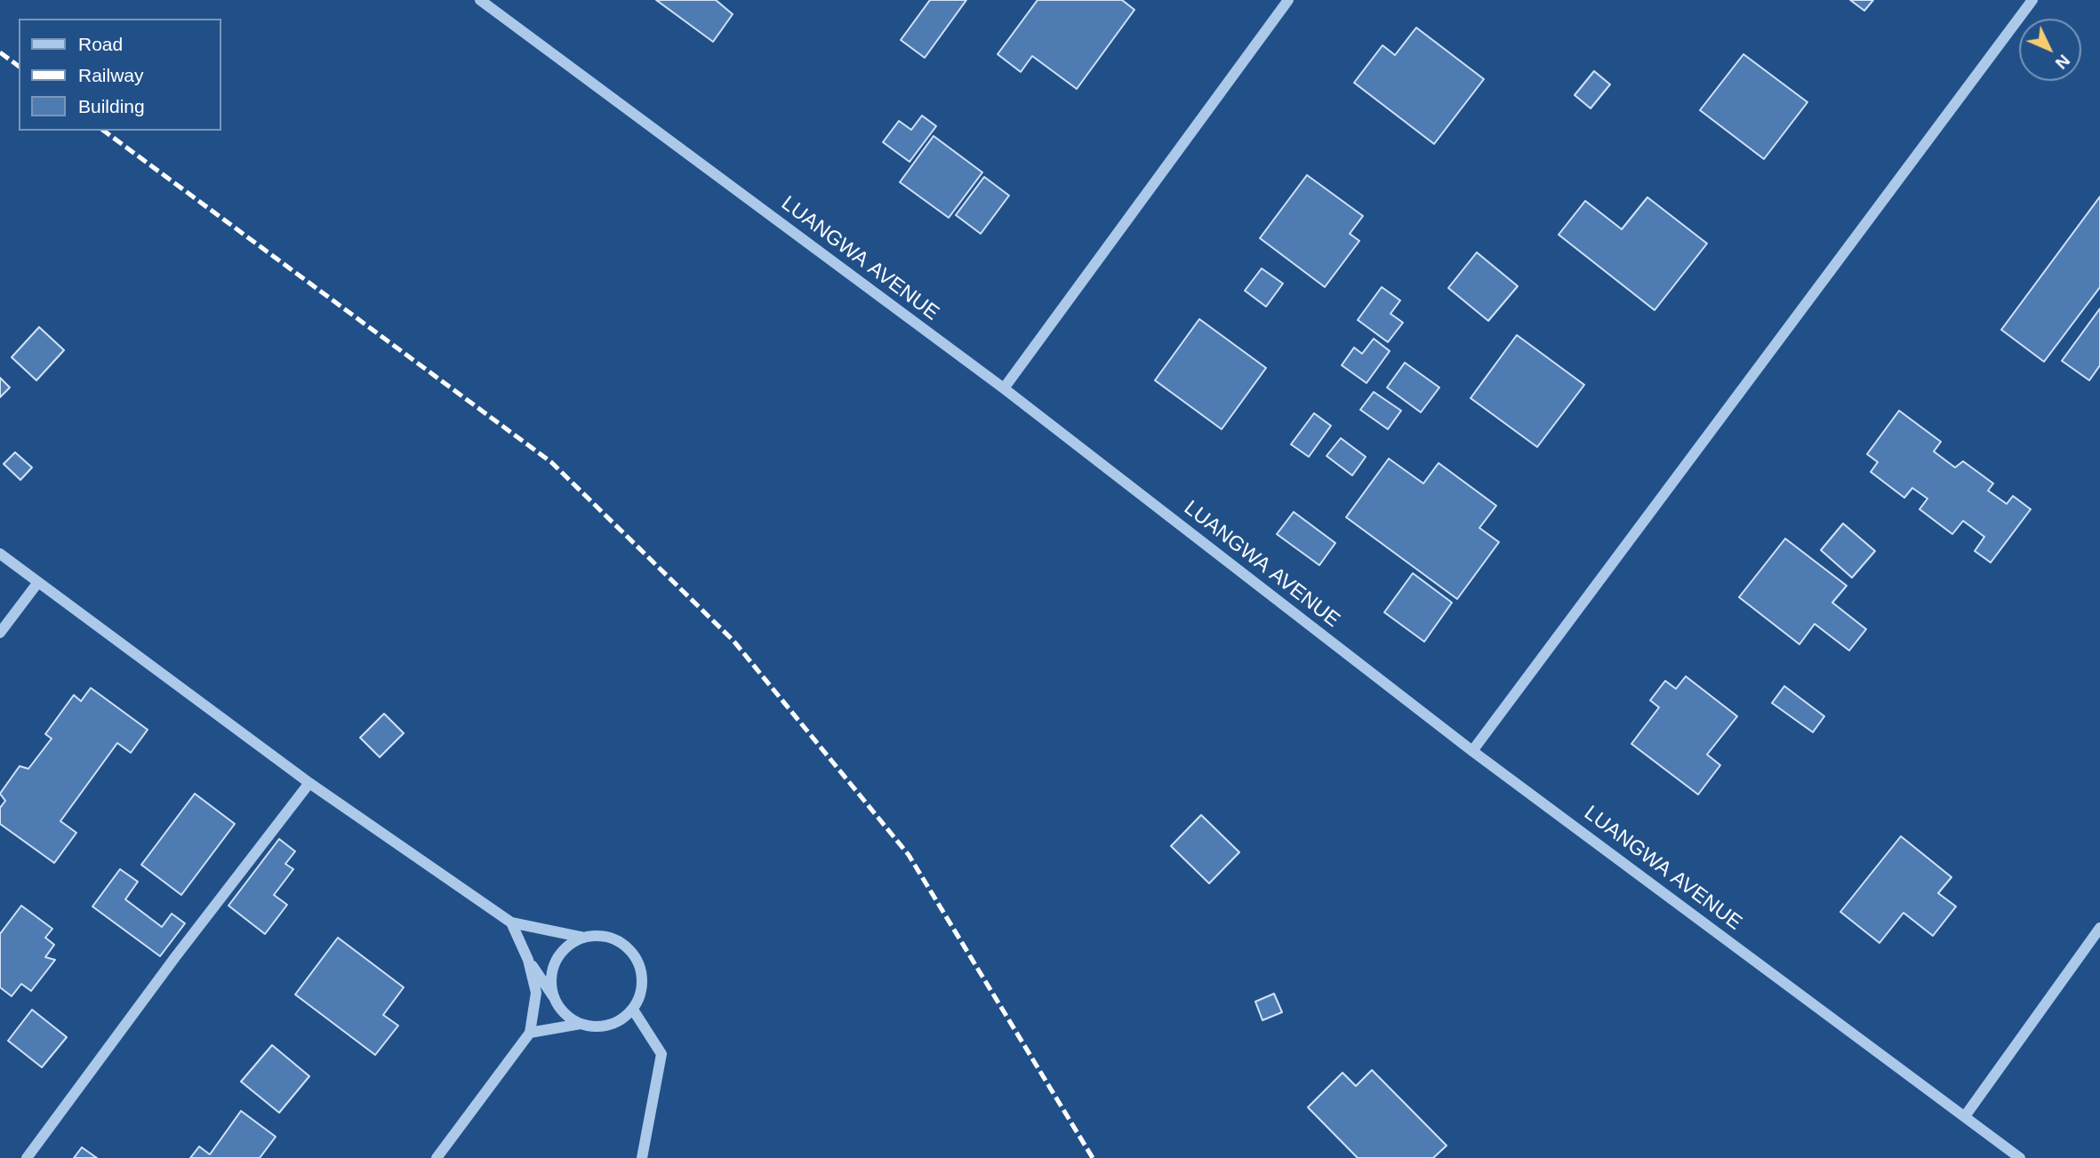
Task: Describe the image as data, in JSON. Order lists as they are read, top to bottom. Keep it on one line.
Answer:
{"streets":{"street":["LUANGWA AVENUE"]},"legend":["Road","Railway","Building"],"north":"bottom right"}
